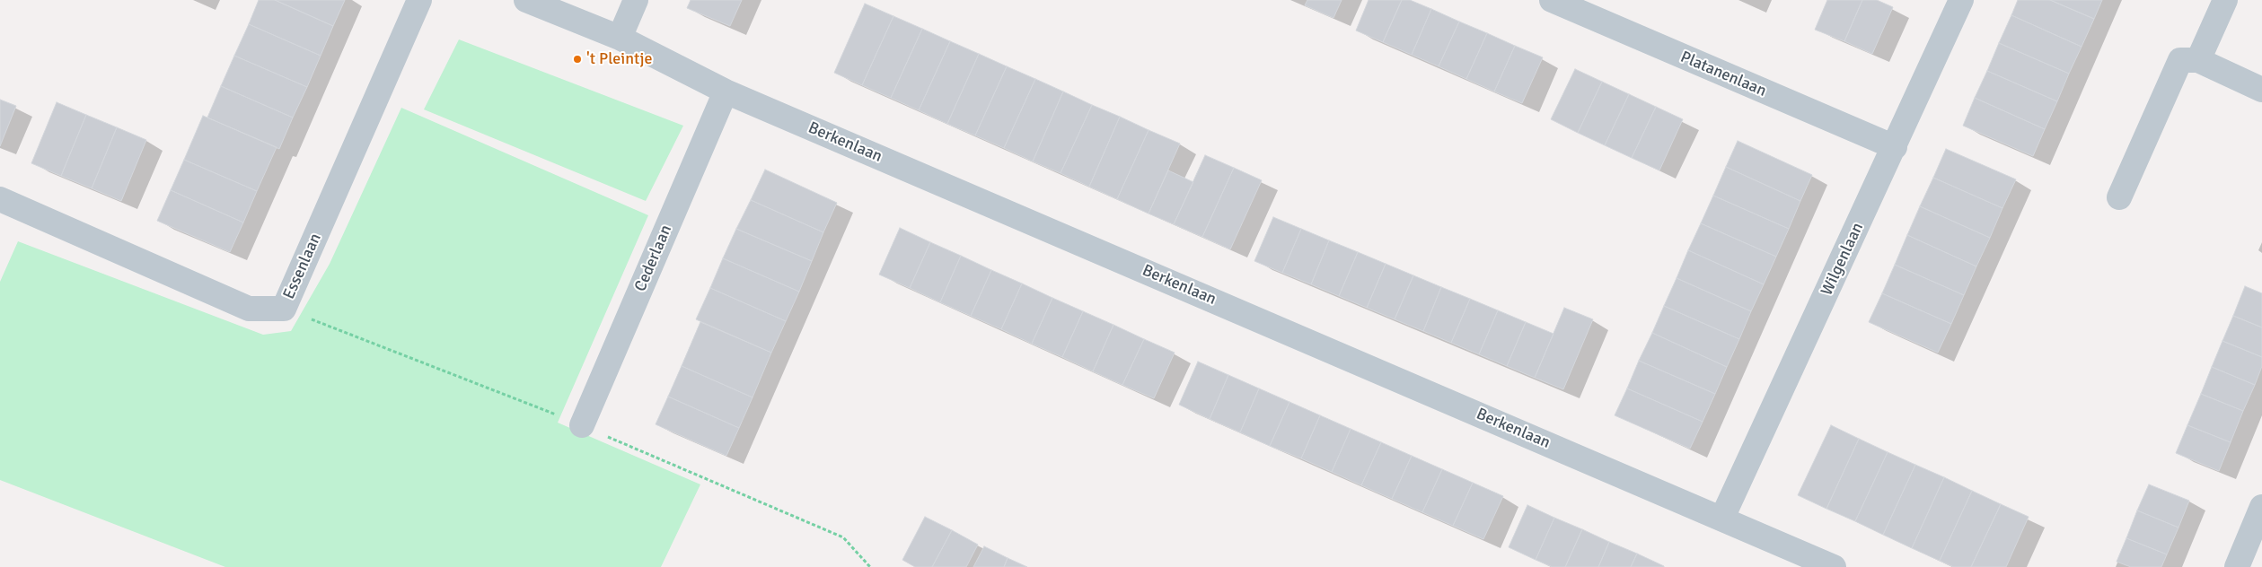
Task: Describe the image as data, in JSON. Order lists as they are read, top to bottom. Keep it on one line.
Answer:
{"streets":{"street":["Platanenlaan","Berkenlaan","Cederlaan","Wilgenlaan","Essenlaan"]},"crossings":[["Platanenlaan","Wilgenlaan"],["Berkenlaan","Cederlaan"],["Berkenlaan","Wilgenlaan"]],"places":["'t Pleintje"]}
